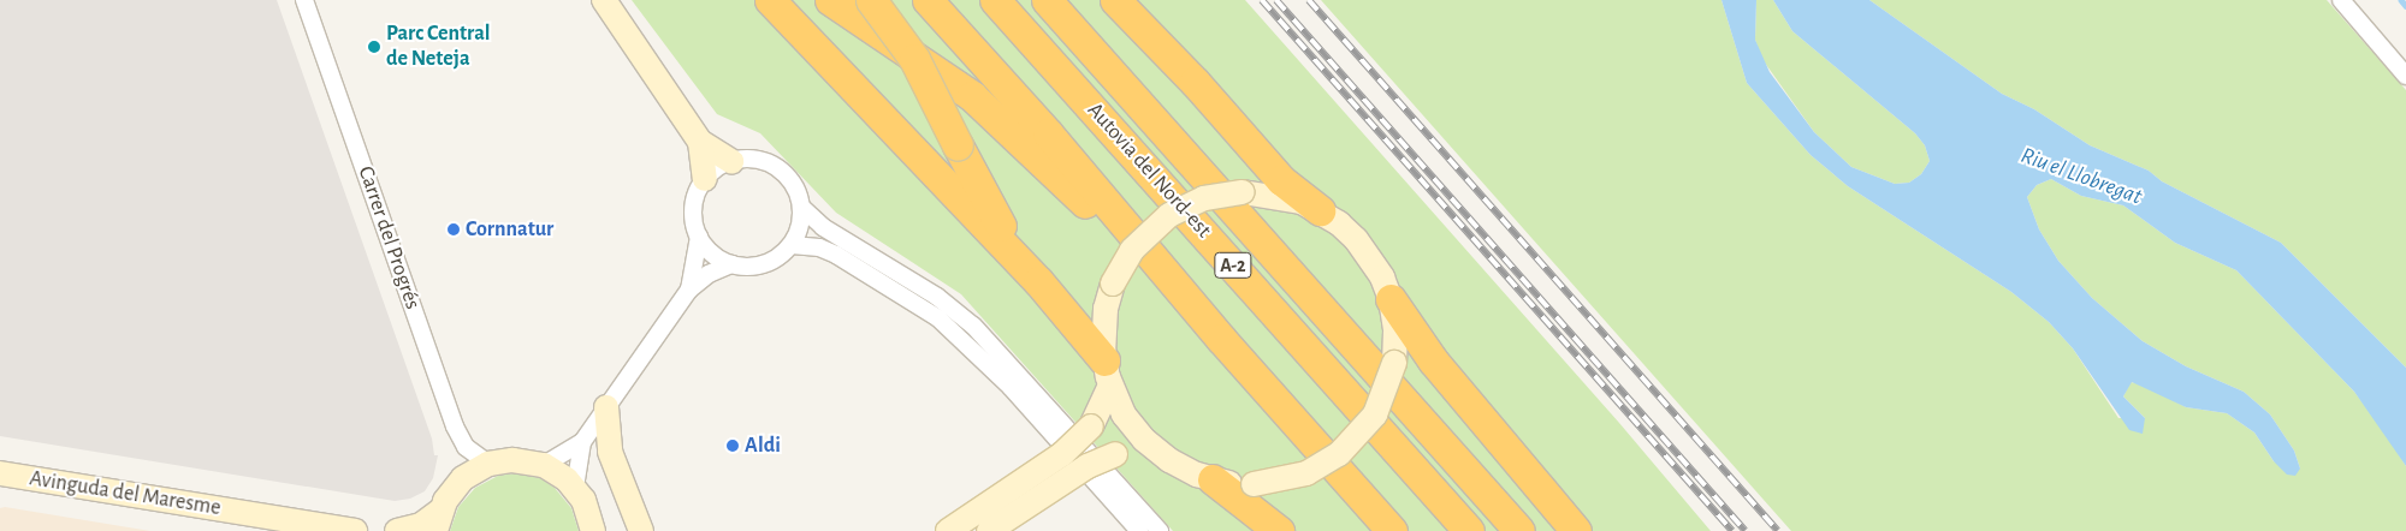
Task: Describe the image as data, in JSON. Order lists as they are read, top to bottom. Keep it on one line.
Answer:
{"streets":{"highway":["Autovia del Nord-est","A-2"],"main road":["Avinguda del Maresme"],"street":["Carrer del Progrés"]},"water":["Riu el Llobregat"],"places":["Parc Central de Neteja","Cornnatur","Aldi"]}
